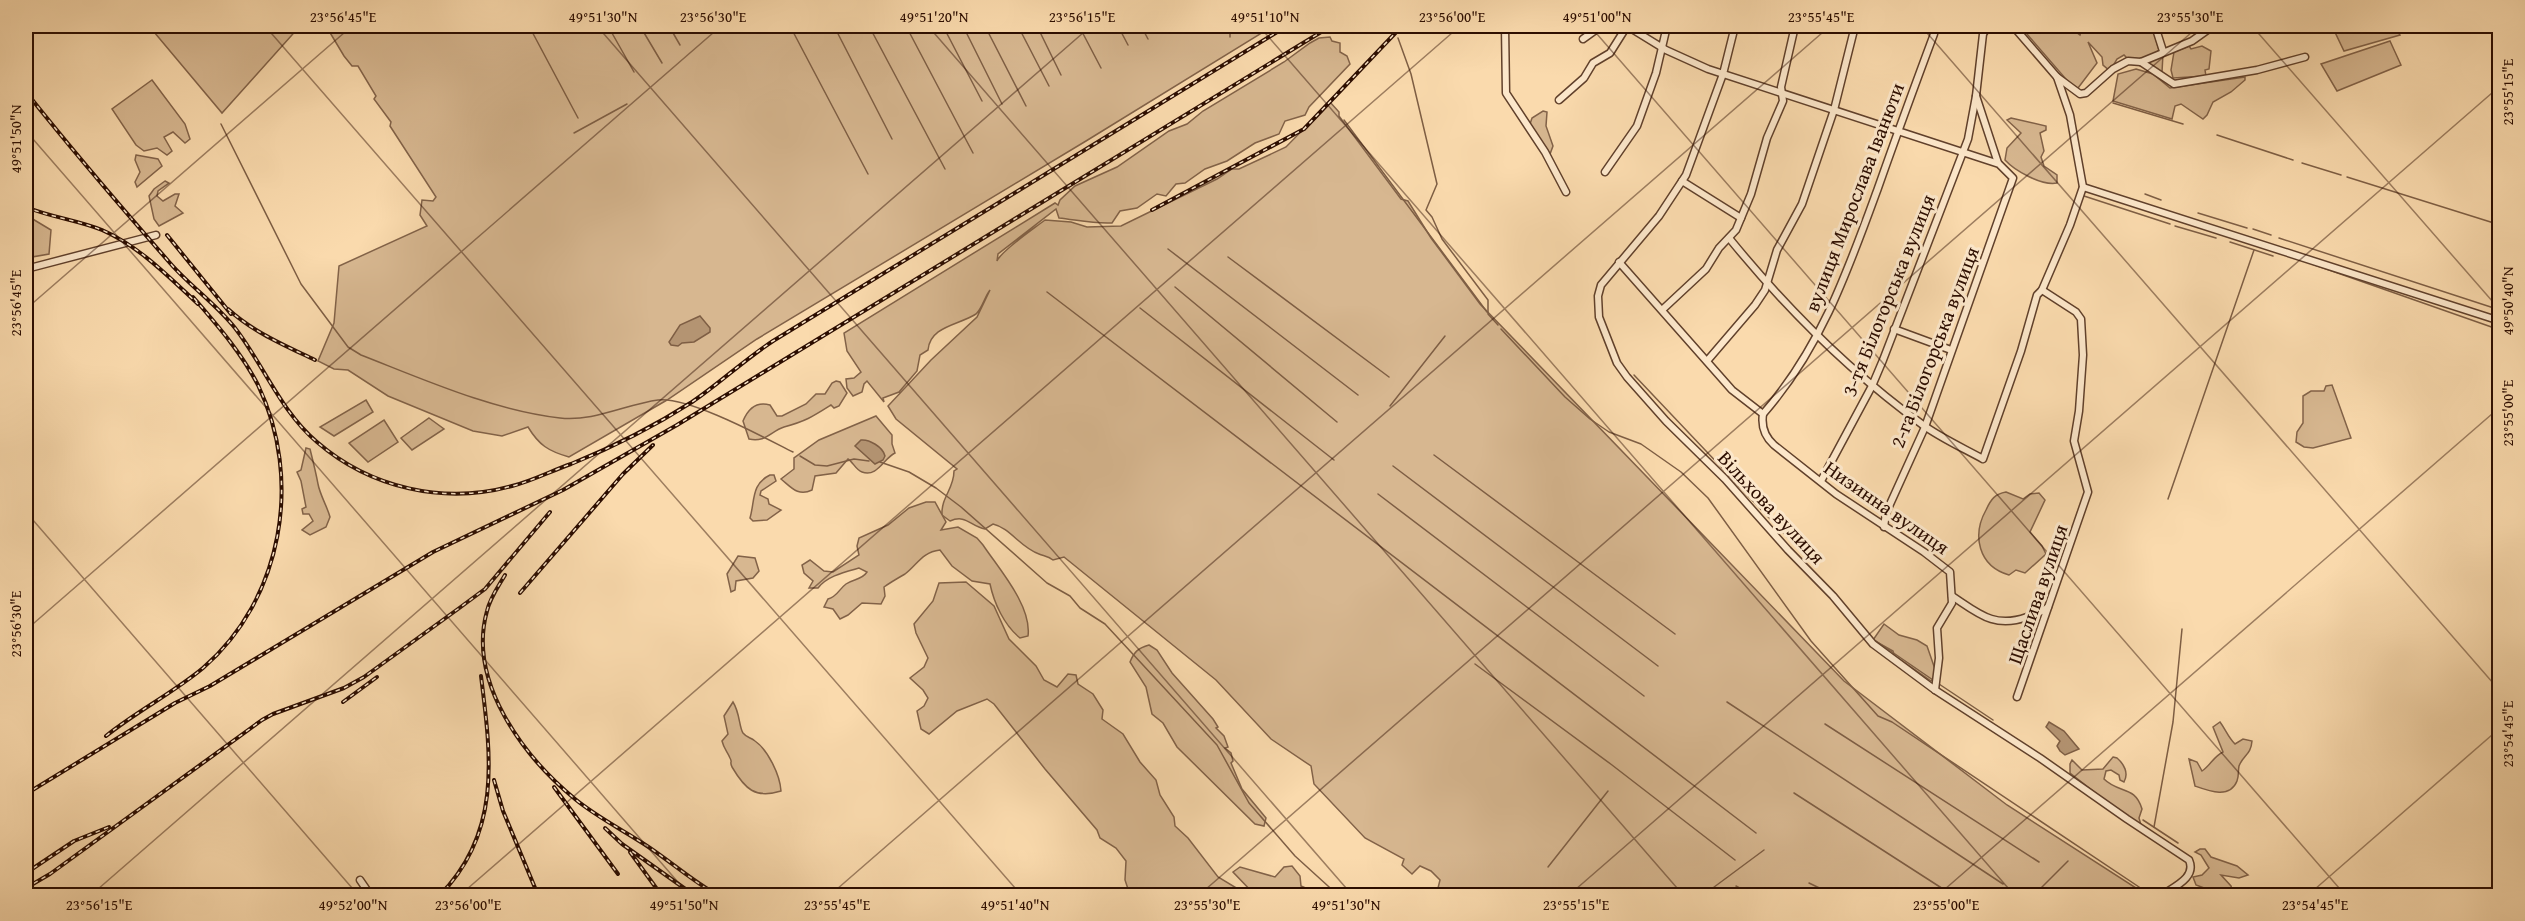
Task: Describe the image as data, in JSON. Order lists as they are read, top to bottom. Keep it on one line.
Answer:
{"streets":{"street":["вулиця Мирослава Іванюти","3-тя Білогорська вулиця","2-га Білогорська вулиця","Вільхова вулиця","Низинна вулиця","Щаслива вулиця"]},"crossings":[["вулиця Мирослава Іванюти","Низинна вулиця"],["3-тя Білогорська вулиця","Низинна вулиця"],["2-га Білогорська вулиця","Низинна вулиця"]],"coordinates":["23°56'45\"E","49°51'30\"N","23°56'30\"E","49°51'20\"N","23°56'15\"E","49°51'10\"N","23°56'00\"E","49°51'00\"N","23°55'45\"E","23°55'30\"E","23°55'15\"E","49°51'50\"N","49°50'40\"N","23°55'00\"E","23°54'45\"E","49°52'00\"N","49°51'40\"N"]}
